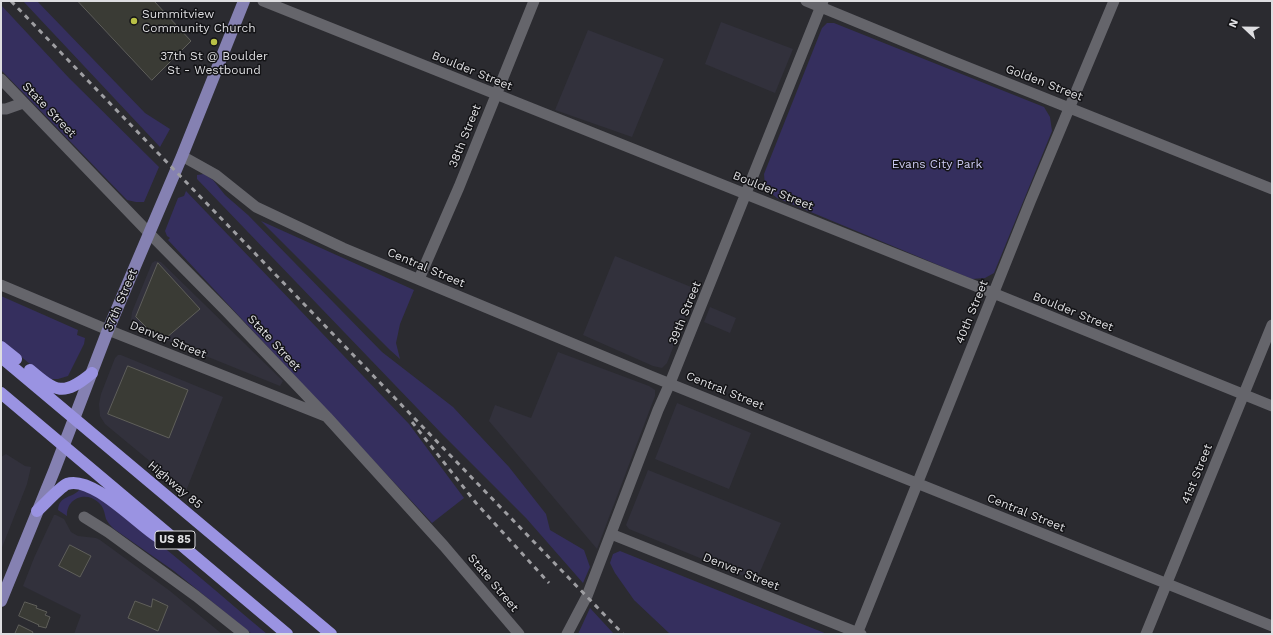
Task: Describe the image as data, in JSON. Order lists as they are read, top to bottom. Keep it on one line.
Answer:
{"streets":{"highway":["Highway 85","US 85"],"main road":["37th Street"],"street":["Boulder Street","Golden Street","State Street","38th Street","Central Street","40th Street","39th Street","Denver Street","41st Street"]},"crossings":[["Boulder Street","38th Street"],["Boulder Street","40th Street"],["Boulder Street","39th Street"],["Boulder Street","41st Street"],["Golden Street","40th Street"],["Golden Street","39th Street"],["State Street","37th Street"],["State Street","Denver Street"],["38th Street","Central Street"],["Central Street","37th Street"],["Central Street","40th Street"],["Central Street","39th Street"],["Central Street","41st Street"],["37th Street","Denver Street"],["37th Street","Highway 85"],["37th Street","US 85"],["40th Street","Denver Street"],["39th Street","Denver Street"]],"parks":["Evans City Park"],"places":["Summitview Community Church","37th St @ Boulder St - Westbound"],"north":"left"}
